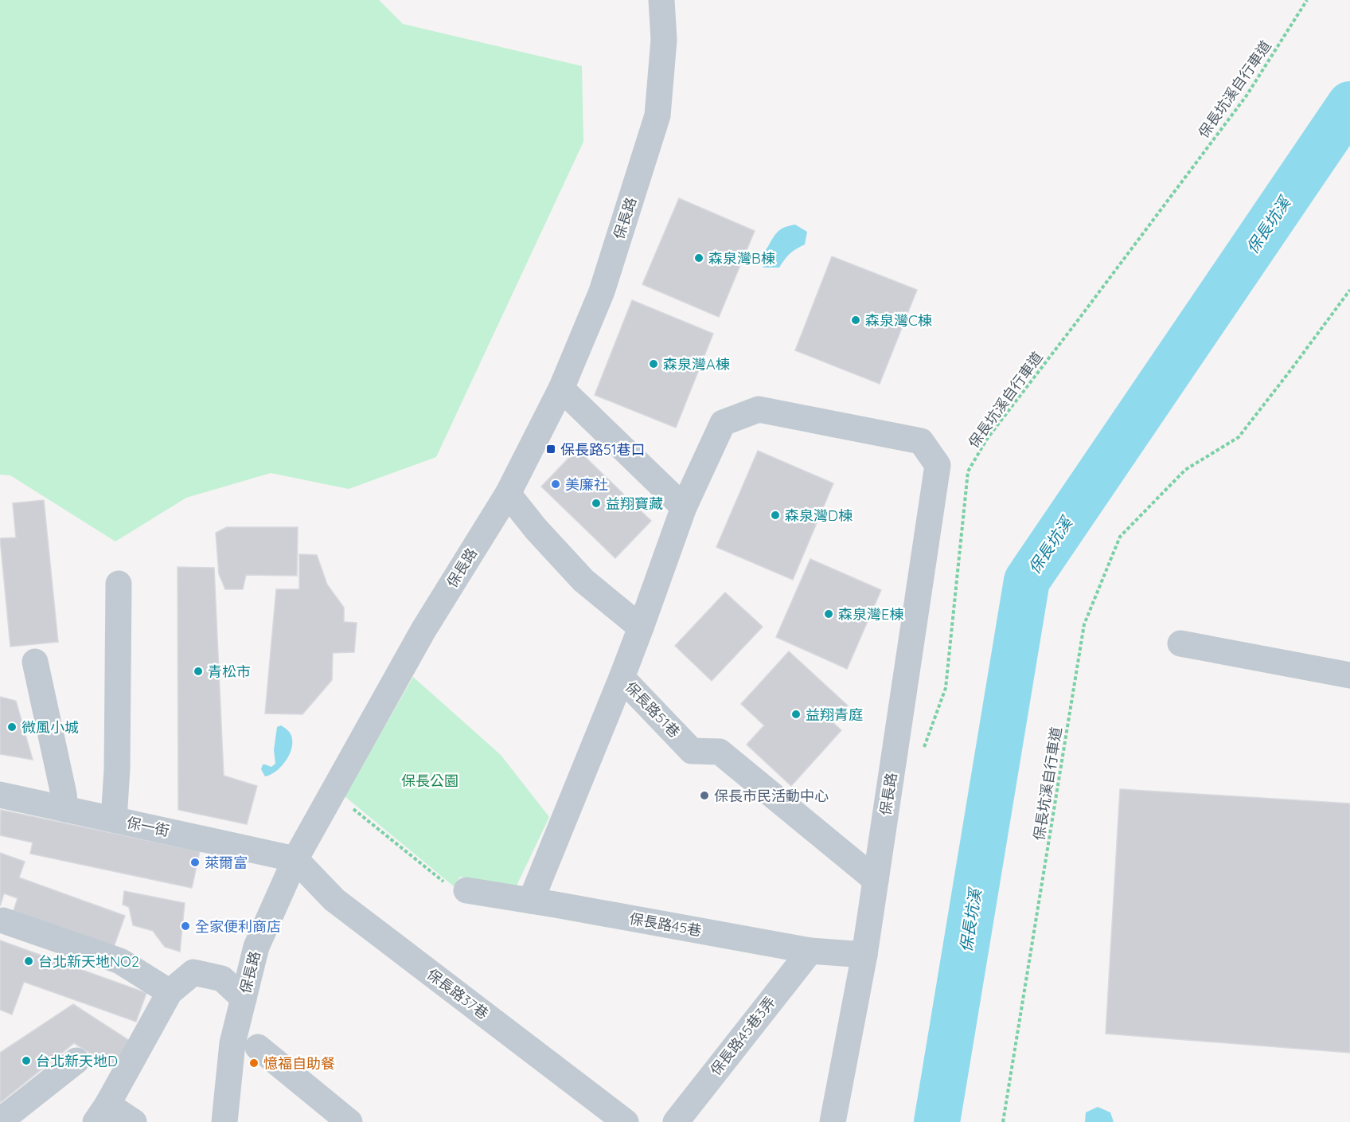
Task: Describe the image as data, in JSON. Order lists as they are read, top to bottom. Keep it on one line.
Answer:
{"streets":{"street":["保長路","保長路51巷","保一街","保長路45巷","保長路37巷","保長路45巷3弄"],"path":["保長坑溪自行車道"]},"crossings":[["保長路","保長路51巷"],["保長路","保一街"],["保長路","保長路45巷"],["保長路","保長路37巷"],["保一街","保長路37巷"],["保長路45巷","保長路45巷3弄"]],"water":["保長坑溪"],"parks":["保長公園"],"places":{"other":["森泉灣B棟","森泉灣C棟","森泉灣A棟","美廉社","益翔寶藏","森泉灣D棟","森泉灣E棟","青松市","益翔青庭","微風小城","保長市民活動中心","萊爾富","全家便利商店","台北新天地NO2","台北新天地D","憶福自助餐"],"transit":["保長路51巷口"]}}
